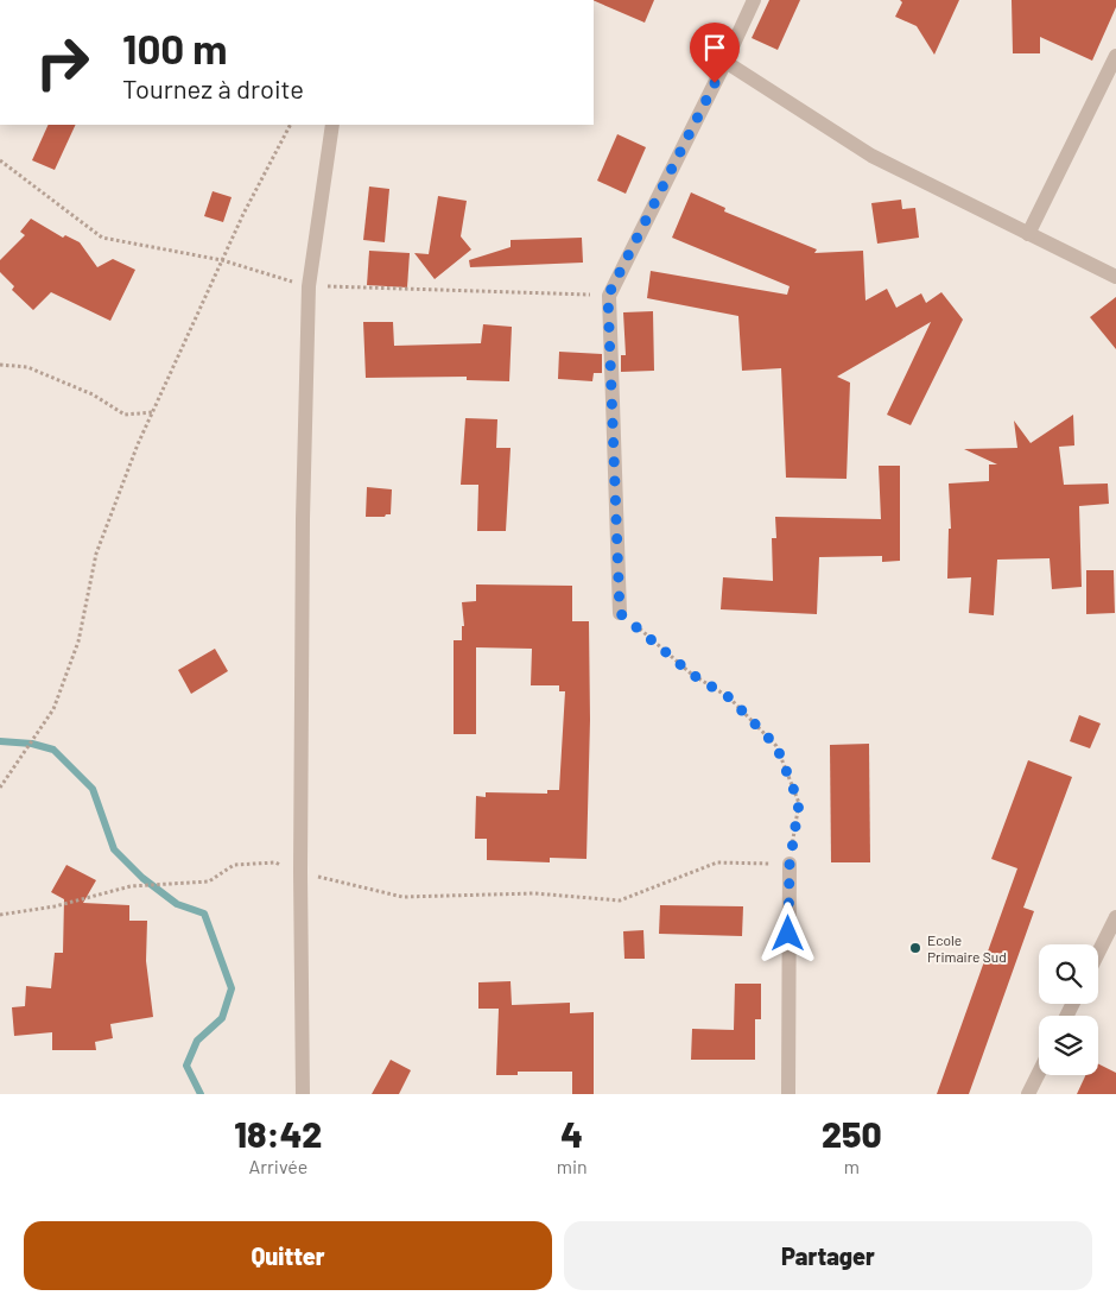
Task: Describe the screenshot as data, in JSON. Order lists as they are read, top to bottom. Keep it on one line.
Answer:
{"places":["Ecole Primaire Sud"],"page":{"turn":["100 m","Tournez à droite"],"eta":["18:42","Arrivée","4","min","250","m"],"buttons":["Quitter","Partager"]}}
